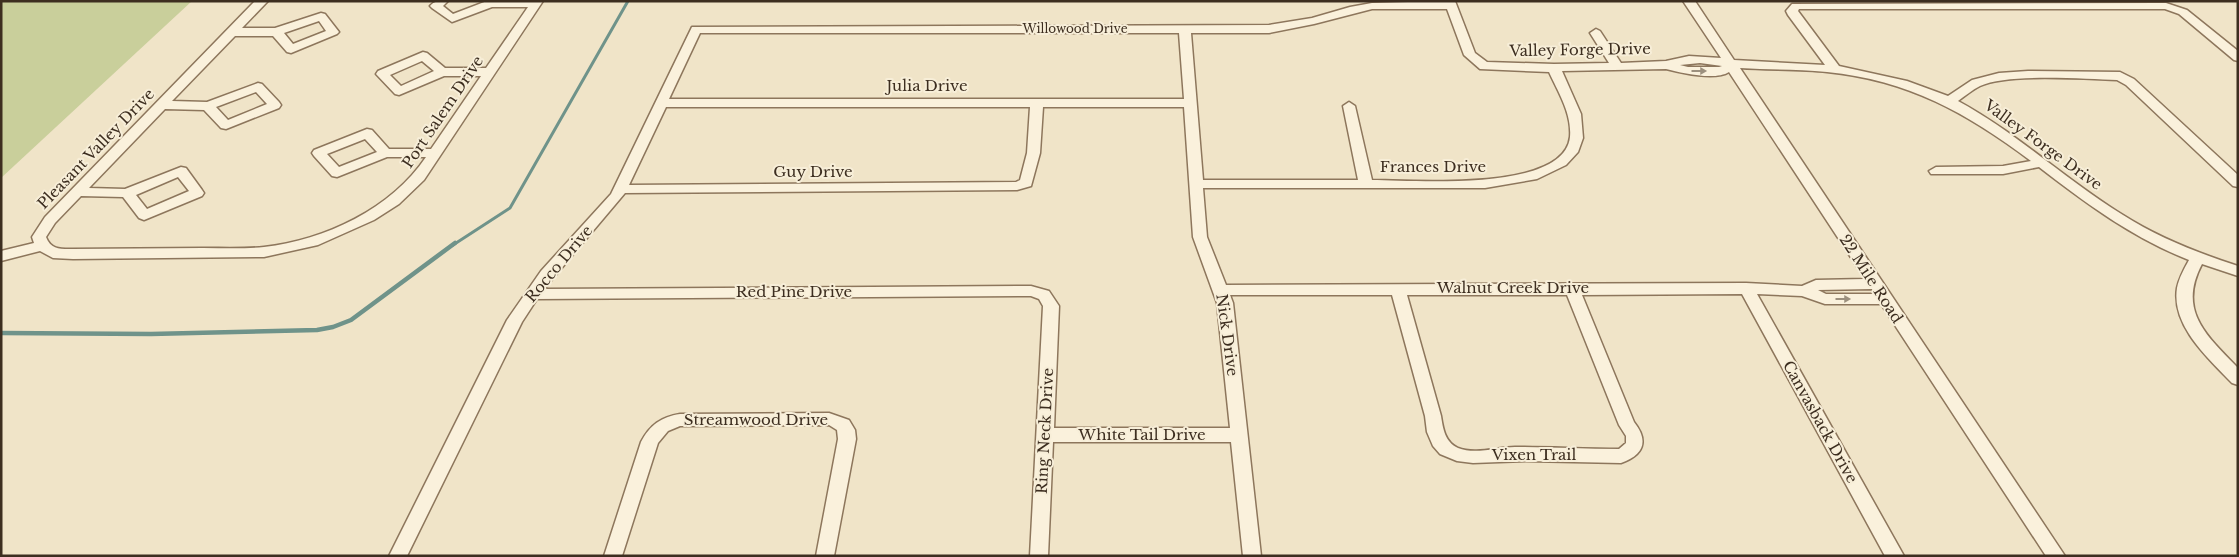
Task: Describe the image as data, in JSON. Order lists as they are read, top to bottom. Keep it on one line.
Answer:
{"streets":{"street":["Willowood Drive","Valley Forge Drive","Julia Drive","Port Salem Drive","Pleasant Valley Drive","Frances Drive","Guy Drive","Rocco Drive","22 Mile Road","Walnut Creek Drive","Red Pine Drive","Nick Drive","Streamwood Drive","Canvasback Drive","Ring Neck Drive","White Tail Drive","Vixen Trail"]},"crossings":[["Willowood Drive","Valley Forge Drive"],["Willowood Drive","Rocco Drive"],["Willowood Drive","Nick Drive"],["Valley Forge Drive","Frances Drive"],["Valley Forge Drive","22 Mile Road"],["Julia Drive","Guy Drive"],["Julia Drive","Rocco Drive"],["Julia Drive","Nick Drive"],["Port Salem Drive","Pleasant Valley Drive"],["Frances Drive","Nick Drive"],["Guy Drive","Rocco Drive"],["Rocco Drive","Red Pine Drive"],["22 Mile Road","Walnut Creek Drive"],["Walnut Creek Drive","Nick Drive"],["Walnut Creek Drive","Canvasback Drive"],["Walnut Creek Drive","Vixen Trail"],["Red Pine Drive","Ring Neck Drive"],["Nick Drive","White Tail Drive"],["Ring Neck Drive","White Tail Drive"]]}
